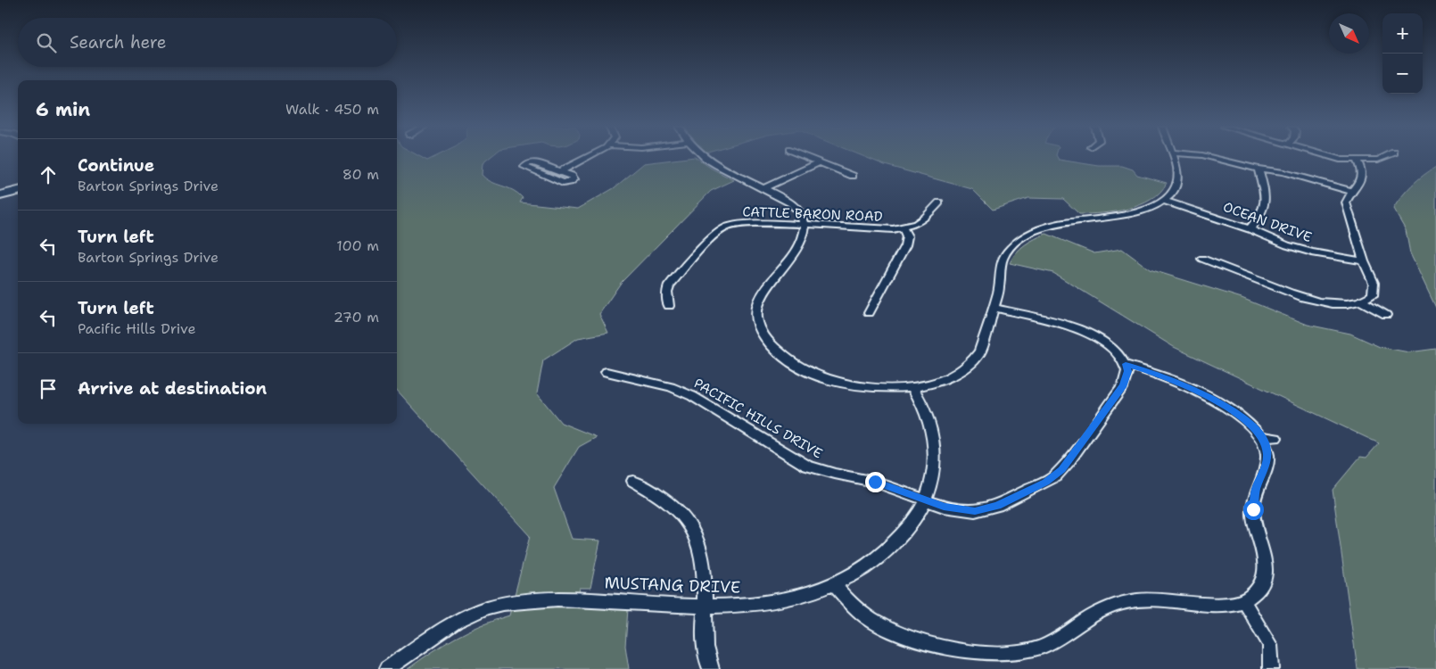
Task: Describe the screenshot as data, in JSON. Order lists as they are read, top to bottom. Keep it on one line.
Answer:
{"streets":{"street":["CATTLE BARON ROAD","OCEAN DRIVE","PACIFIC HILLS DRIVE","MUSTANG DRIVE"]},"crossings":[["PACIFIC HILLS DRIVE","MUSTANG DRIVE"]],"north":"bottom right","page":{"map_buttons":["+","−"],"search":"Search here","heading":["6 min","Walk · 450 m"],"list":[["Continue","Barton Springs Drive","80 m"],["Turn left","Barton Springs Drive","100 m"],["Turn left","Pacific Hills Drive","270 m"],"Arrive at destination"]}}
